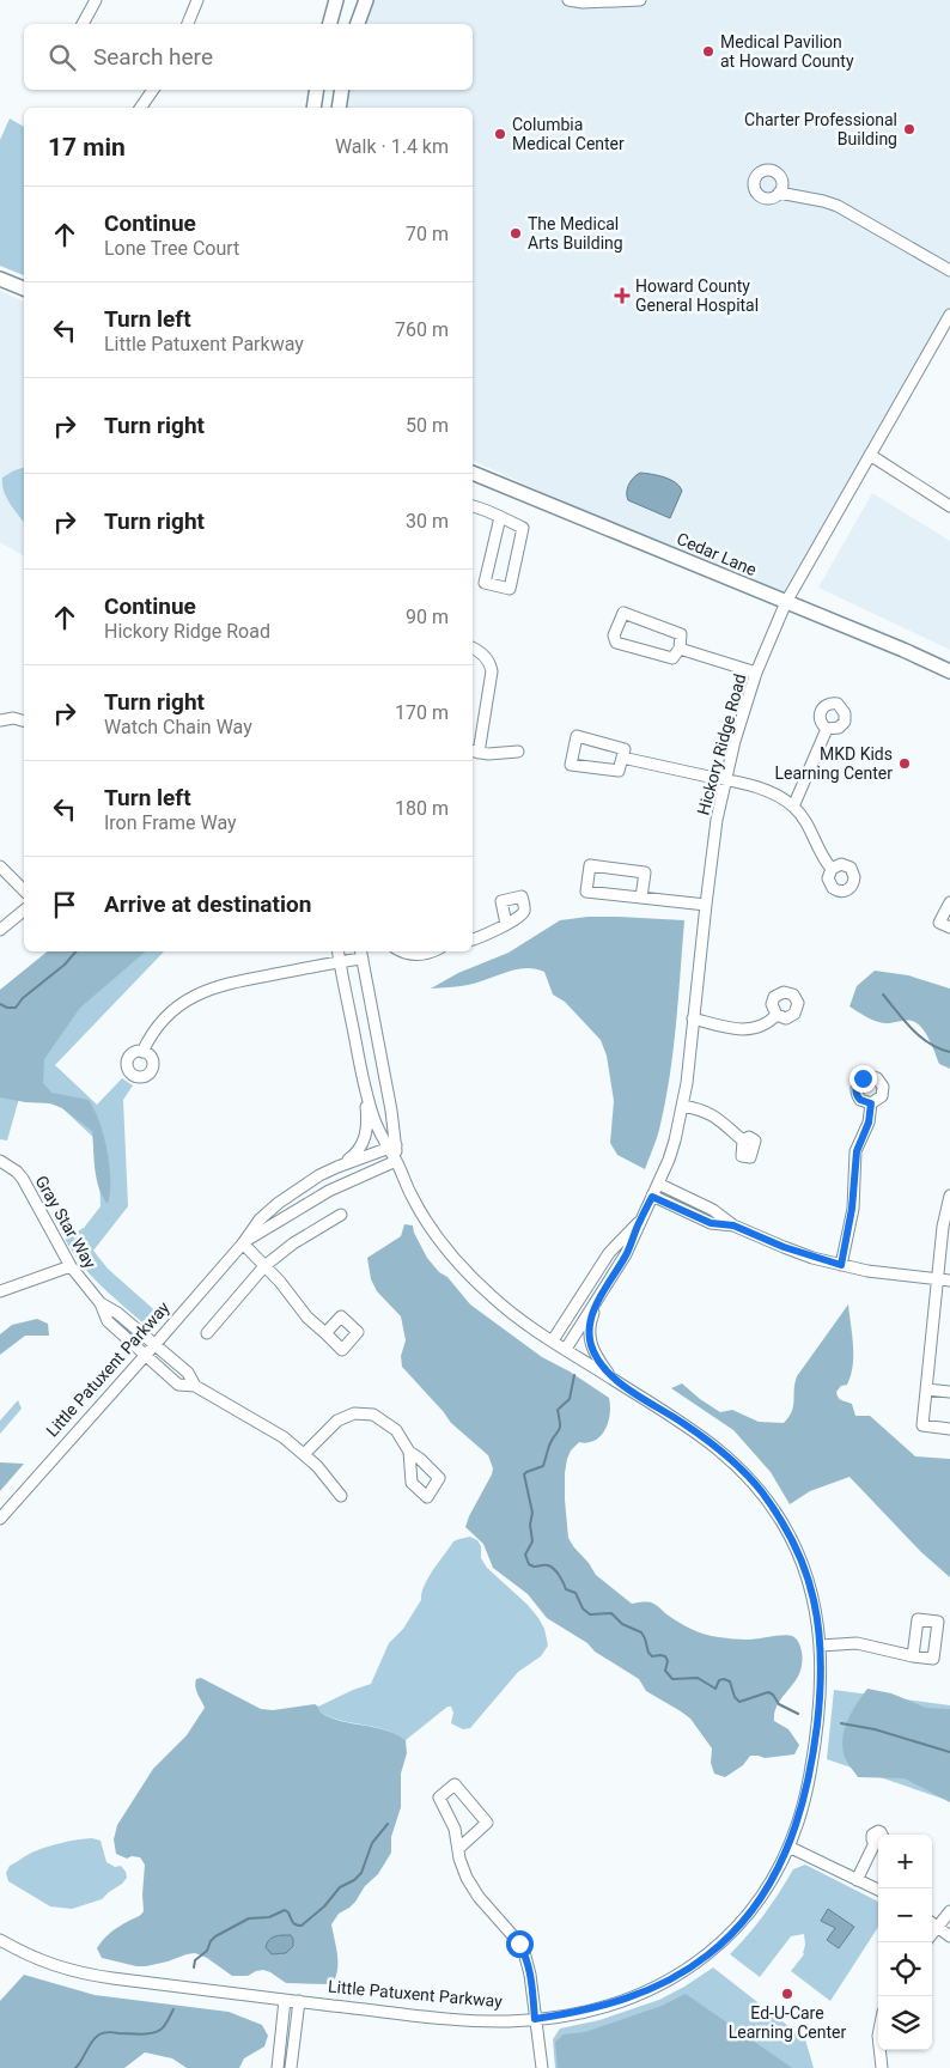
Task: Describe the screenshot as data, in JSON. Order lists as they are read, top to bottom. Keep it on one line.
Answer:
{"streets":{"main road":["Cedar Lane"],"street":["Hickory Ridge Road","Gray Star Way","Little Patuxent Parkway"]},"crossings":[["Cedar Lane","Hickory Ridge Road"],["Hickory Ridge Road","Little Patuxent Parkway"],["Gray Star Way","Little Patuxent Parkway"]],"places":{"other":["Medical Pavilion at Howard County","Charter Professional Building","Columbia Medical Center","The Medical Arts Building","MKD Kids Learning Center","Ed-U-Care Learning Center"],"health":["Howard County General Hospital"]},"page":{"search":"Search here","heading":["17 min","Walk · 1.4 km"],"list":[["Continue","Lone Tree Court","70 m"],["Turn left","Little Patuxent Parkway","760 m"],["Turn right","50 m"],["Turn right","30 m"],["Continue","Hickory Ridge Road","90 m"],["Turn right","Watch Chain Way","170 m"],["Turn left","Iron Frame Way","180 m"],"Arrive at destination"],"map_buttons":["+","−"]}}
